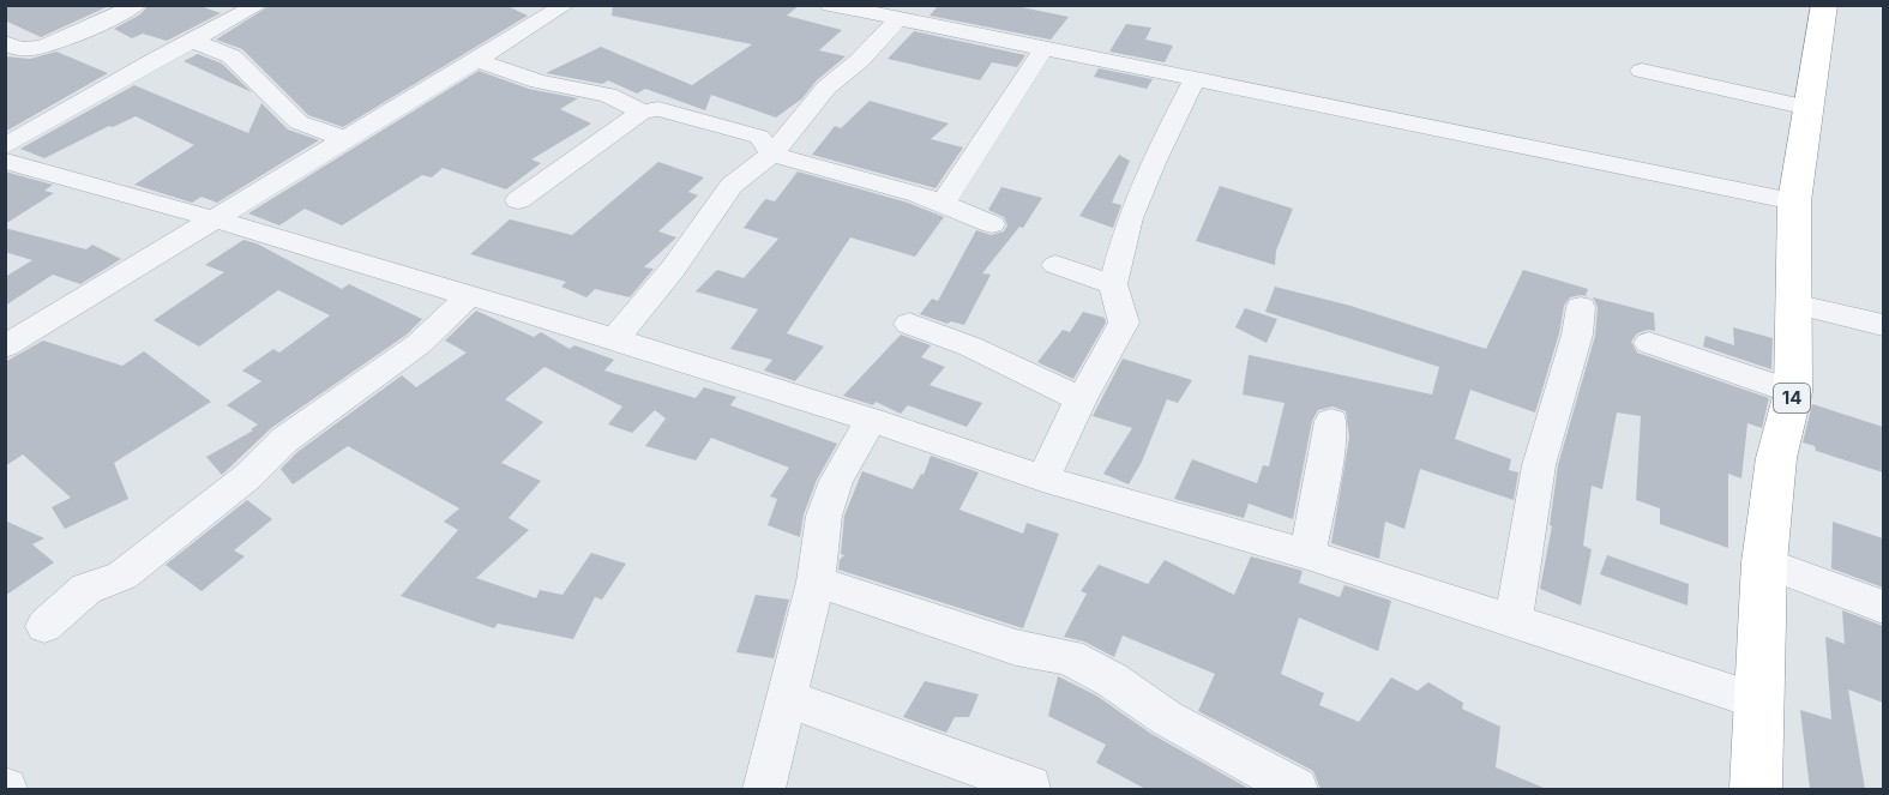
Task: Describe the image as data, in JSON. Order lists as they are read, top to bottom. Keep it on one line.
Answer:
{"streets":{"highway":["14"]}}
